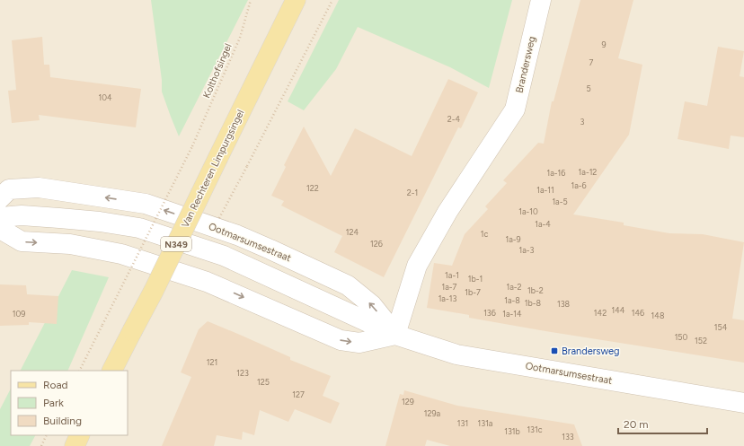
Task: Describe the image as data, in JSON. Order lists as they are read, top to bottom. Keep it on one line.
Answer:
{"streets":{"main road":["Van Rechteren Limpurgsingel","N349"],"street":["Brandersweg","Ootmarsumsestraat"],"path":["Kolthofsingel"]},"crossings":[["Brandersweg","Ootmarsumsestraat"]],"places":{"transit":["Brandersweg"]},"house_numbers":["9","7","5","104","2-4","3","1a-12","1a-16","1a-6","122","1a-11","2-1","1a-5","1a-10","1a-4","124","1c","1a-9","126","1a-3","1a-1","1b-1","1a-7","1a-2","1b-2","1b-7","1a-13","1a-8","1b-8","138","144","136","142","146","109","1a-14","148","154","150","152","121","123","125","127","129","129a","131","131a","131c","131b","133"],"legend":["Road","Park","Building"],"scale_bar":"20 m"}
